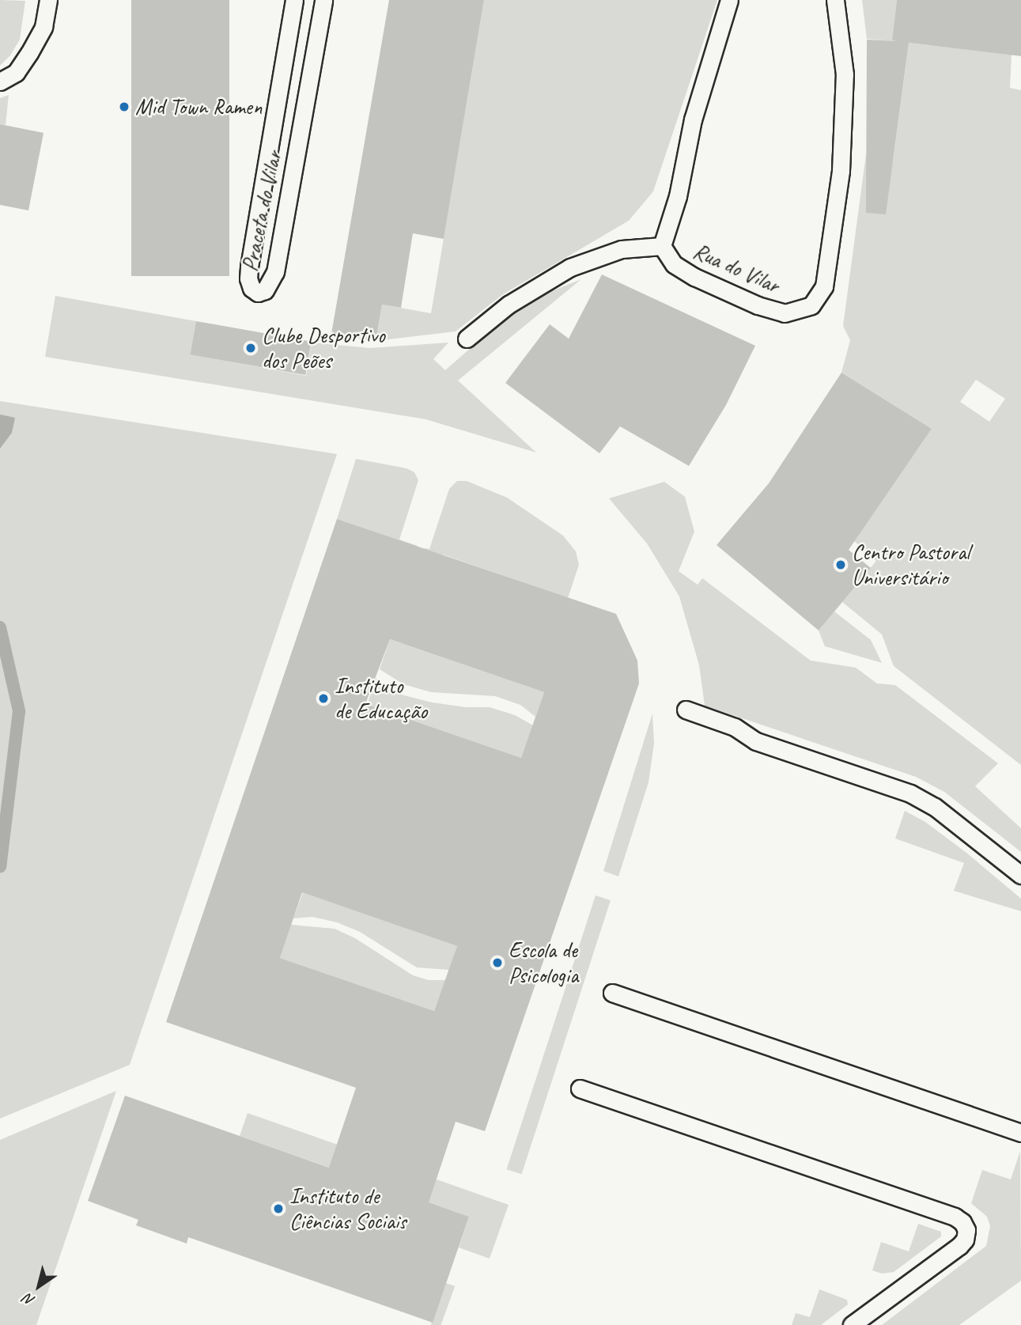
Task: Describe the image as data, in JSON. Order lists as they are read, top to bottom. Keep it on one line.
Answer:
{"streets":{"lane":["Praceta do Vilar","Rua do Vilar"]},"places":["Mid Town Ramen","Clube Desportivo dos Peões","Centro Pastoral Universitário","Instituto de Educação","Escola de Psicologia","Instituto de Ciências Sociais"],"north":"bottom left"}
